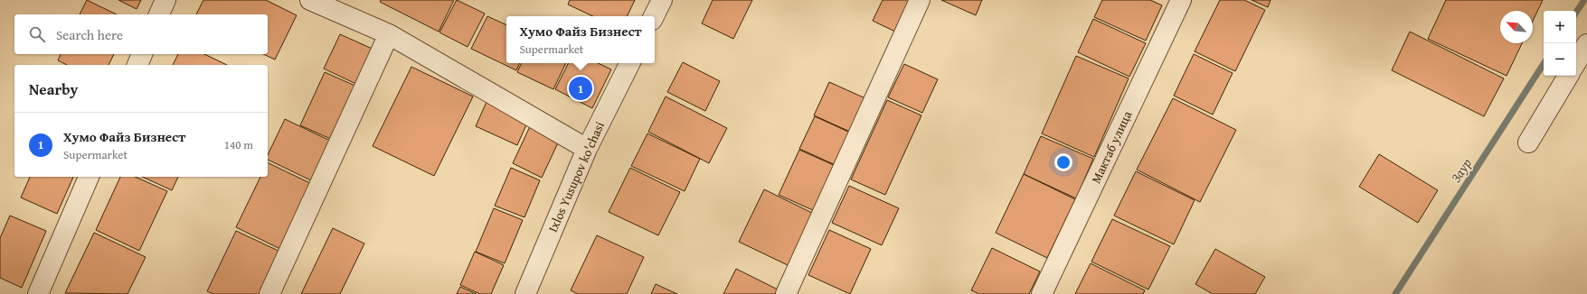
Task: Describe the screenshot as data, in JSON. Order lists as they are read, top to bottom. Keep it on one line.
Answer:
{"streets":{"street":["Мактаб улица","Ixlos Yusupov ko'chasi"]},"water":["Заур"],"north":"top left","page":{"map_buttons":["+","−"],"search":"Search here","popup":["Хумо Файз Бизнест","Supermarket"],"heading":"Nearby","pins":"1","list":[{"mark":"1","name":"Хумо Файз Бизнест","note":"Supermarket","value":"140 m"}]}}
